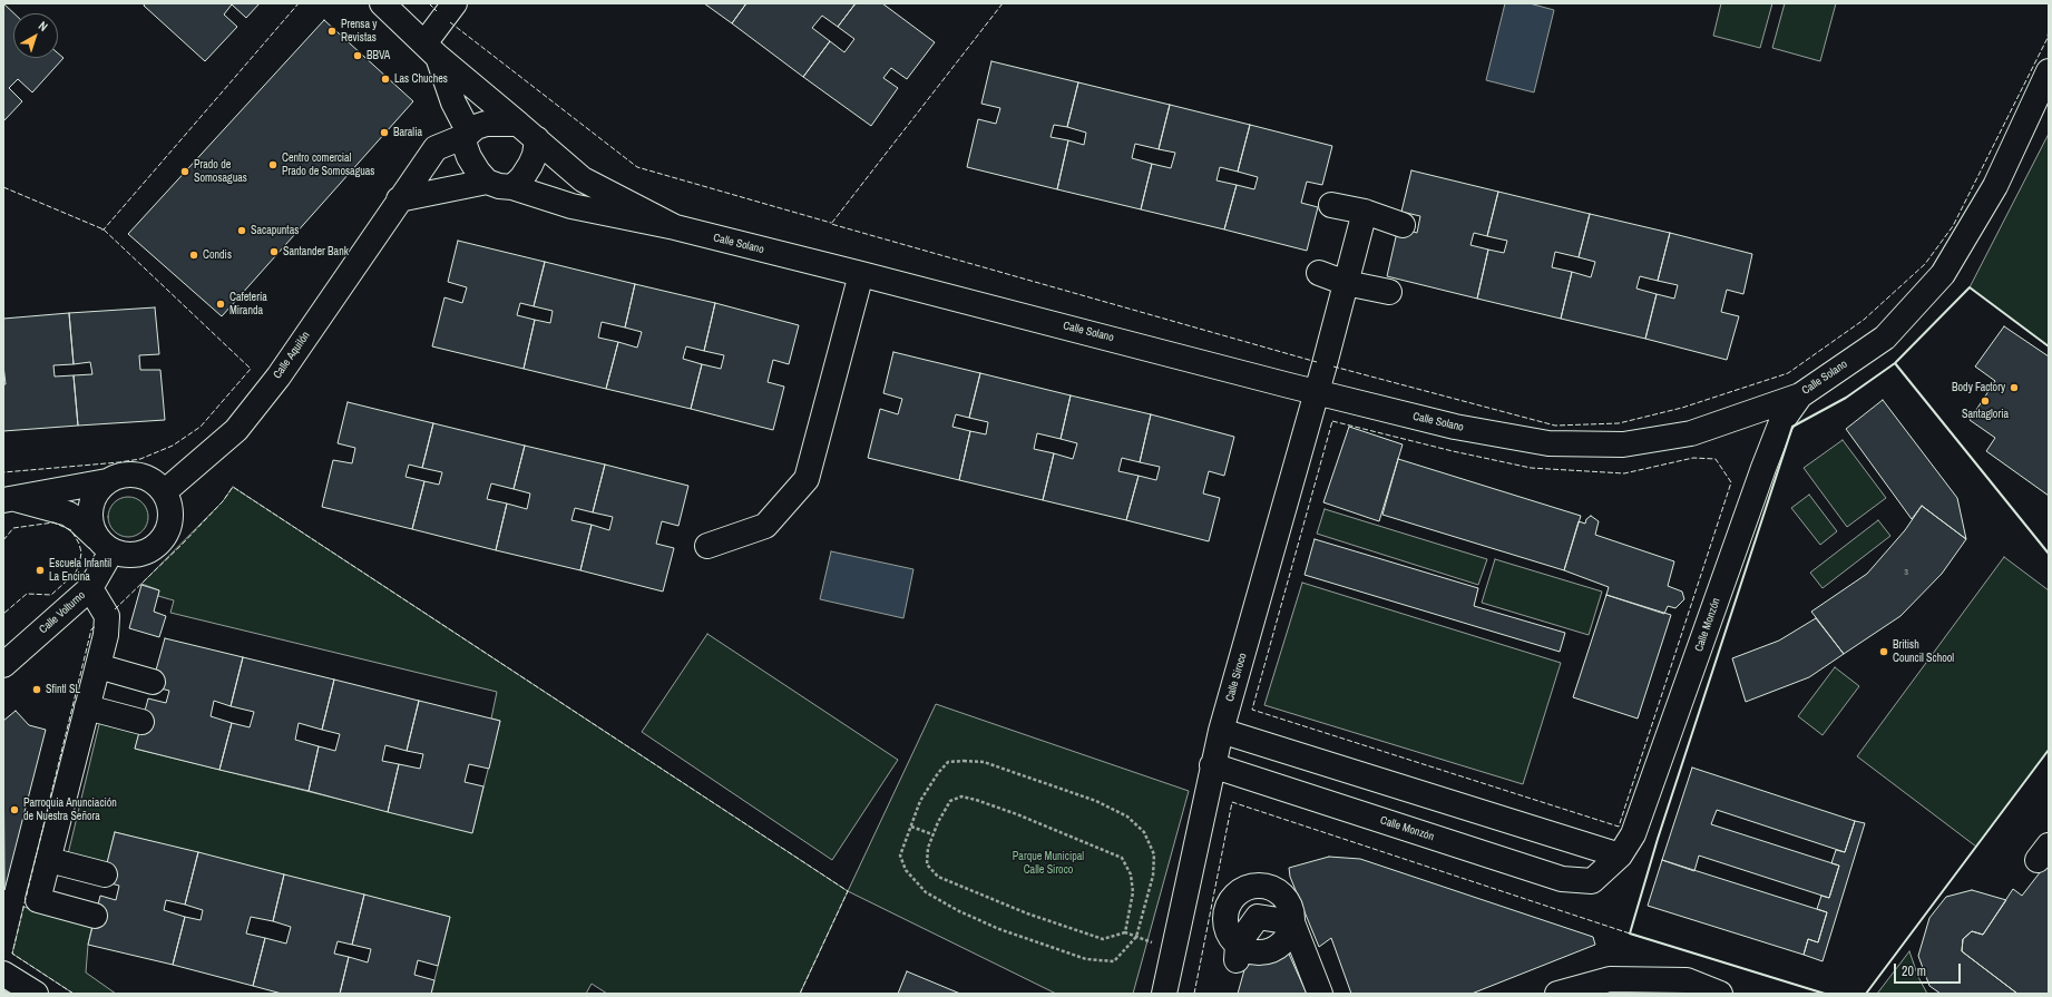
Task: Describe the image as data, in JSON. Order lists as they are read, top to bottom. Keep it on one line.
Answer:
{"streets":{"street":["Calle Solano","Calle Aquilón","Calle Volturno","Calle Monzón","Calle Siroco"]},"crossings":[["Calle Solano","Calle Aquilón"],["Calle Solano","Calle Monzón"],["Calle Solano","Calle Siroco"],["Calle Aquilón","Calle Volturno"],["Calle Monzón","Calle Siroco"]],"parks":["Parque Municipal Calle Siroco"],"places":["Prensa y Revistas","BBVA","Las Chuches","Baralia","Centro comercial Prado de Somosaguas","Prado de Somosaguas","Sacapuntas","Santander Bank","Condis","Cafetería Miranda","Body Factory","Santagloria","Escuela Infantil La Encina","British Council School","Sfintl SL","Parroquia Anunciación de Nuestra Señora"],"house_numbers":["3"],"scale_bar":"20 m","north":"top right"}
